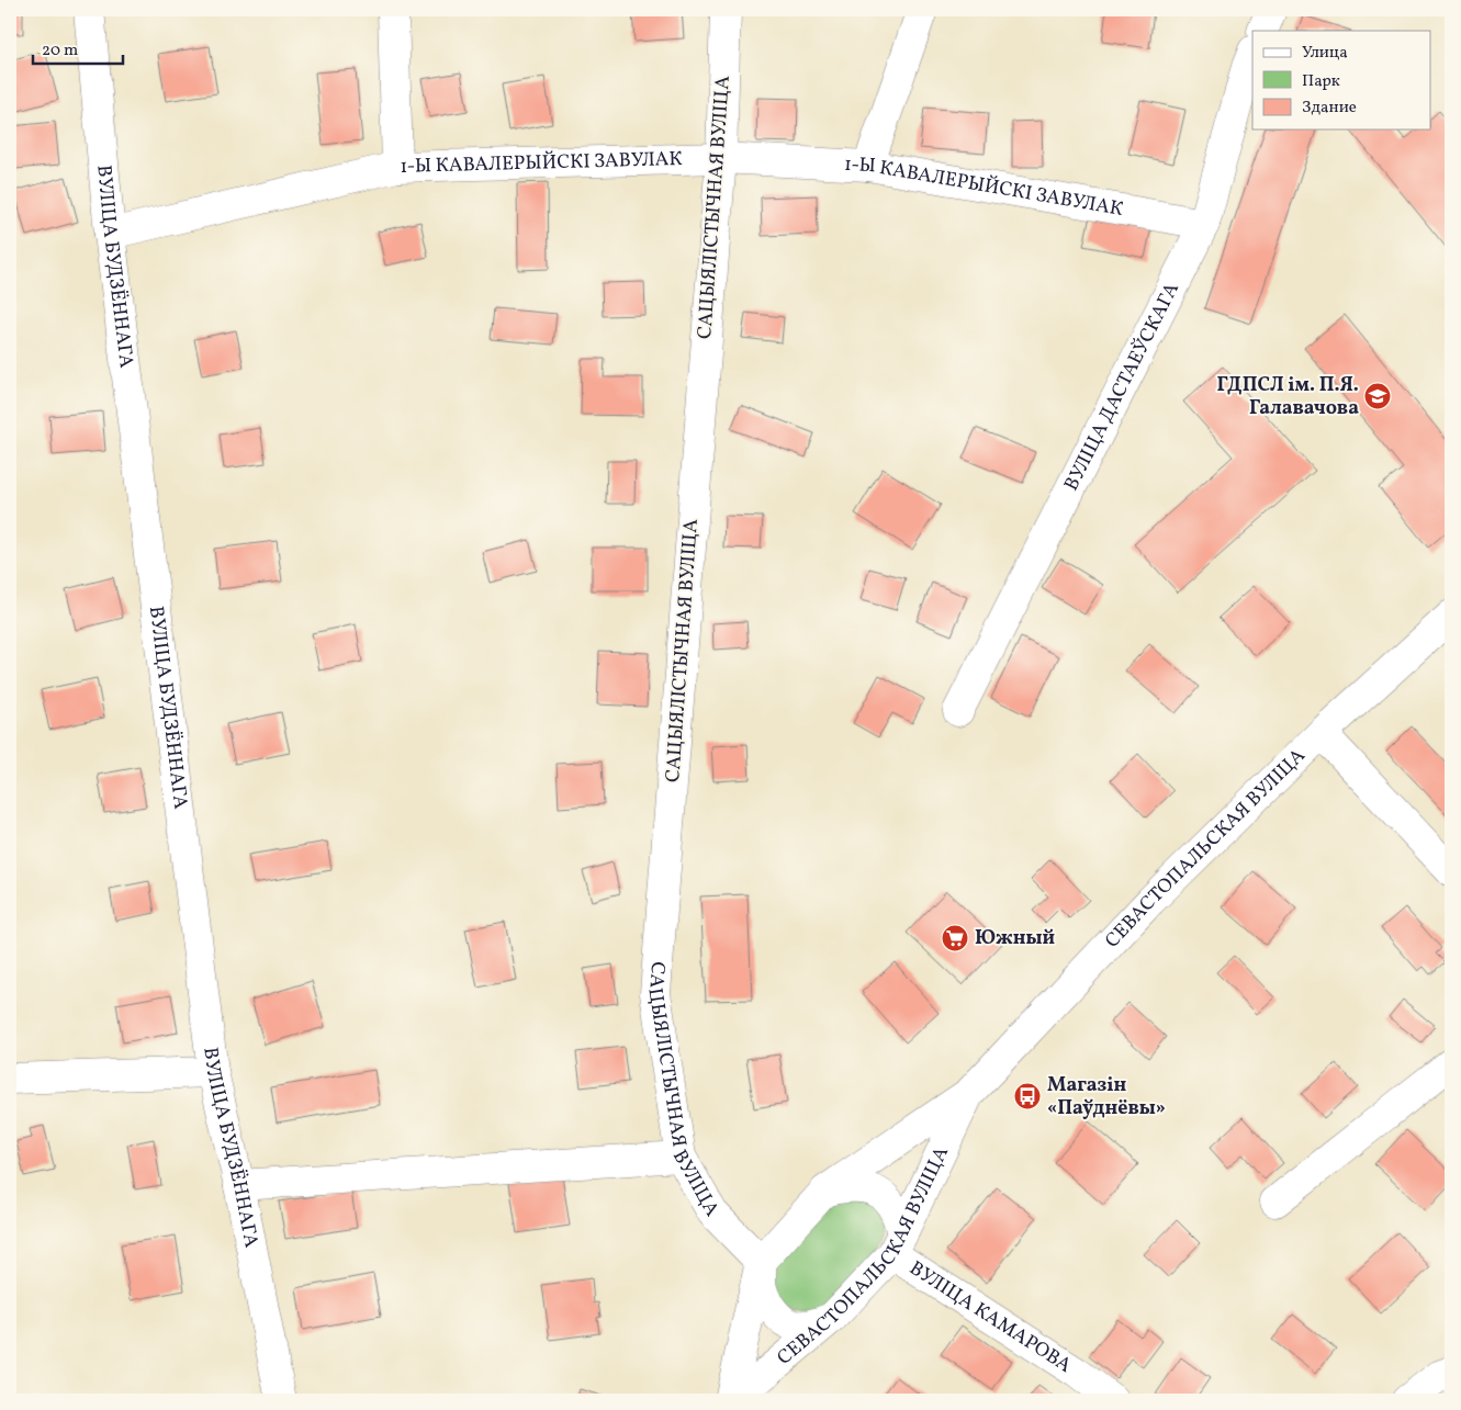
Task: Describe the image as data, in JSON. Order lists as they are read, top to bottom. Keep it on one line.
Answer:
{"streets":{"street":["1-Ы КАВАЛЕРЫЙСКІ ЗАВУЛАК","САЦЫЯЛІСТЫЧНАЯ ВУЛІЦА","ВУЛІЦА БУДЗЁННАГА","ВУЛІЦА ДАСТАЕЎСКАГА","СЕВАСТОПАЛЬСКАЯ ВУЛІЦА","ВУЛІЦА КАМАРОВА"]},"crossings":[["1-Ы КАВАЛЕРЫЙСКІ ЗАВУЛАК","САЦЫЯЛІСТЫЧНАЯ ВУЛІЦА"],["1-Ы КАВАЛЕРЫЙСКІ ЗАВУЛАК","ВУЛІЦА БУДЗЁННАГА"],["1-Ы КАВАЛЕРЫЙСКІ ЗАВУЛАК","ВУЛІЦА ДАСТАЕЎСКАГА"],["САЦЫЯЛІСТЫЧНАЯ ВУЛІЦА","СЕВАСТОПАЛЬСКАЯ ВУЛІЦА"],["САЦЫЯЛІСТЫЧНАЯ ВУЛІЦА","ВУЛІЦА КАМАРОВА"],["СЕВАСТОПАЛЬСКАЯ ВУЛІЦА","ВУЛІЦА КАМАРОВА"]],"places":{"school or university":["ГДПСЛ ім. П.Я. Галавачова"],"supermarket":["Южный"],"bus stop":["Магазін «Паўднёвы»"]},"legend":["Улица","Парк","Здание"],"scale_bar":"20 m"}
